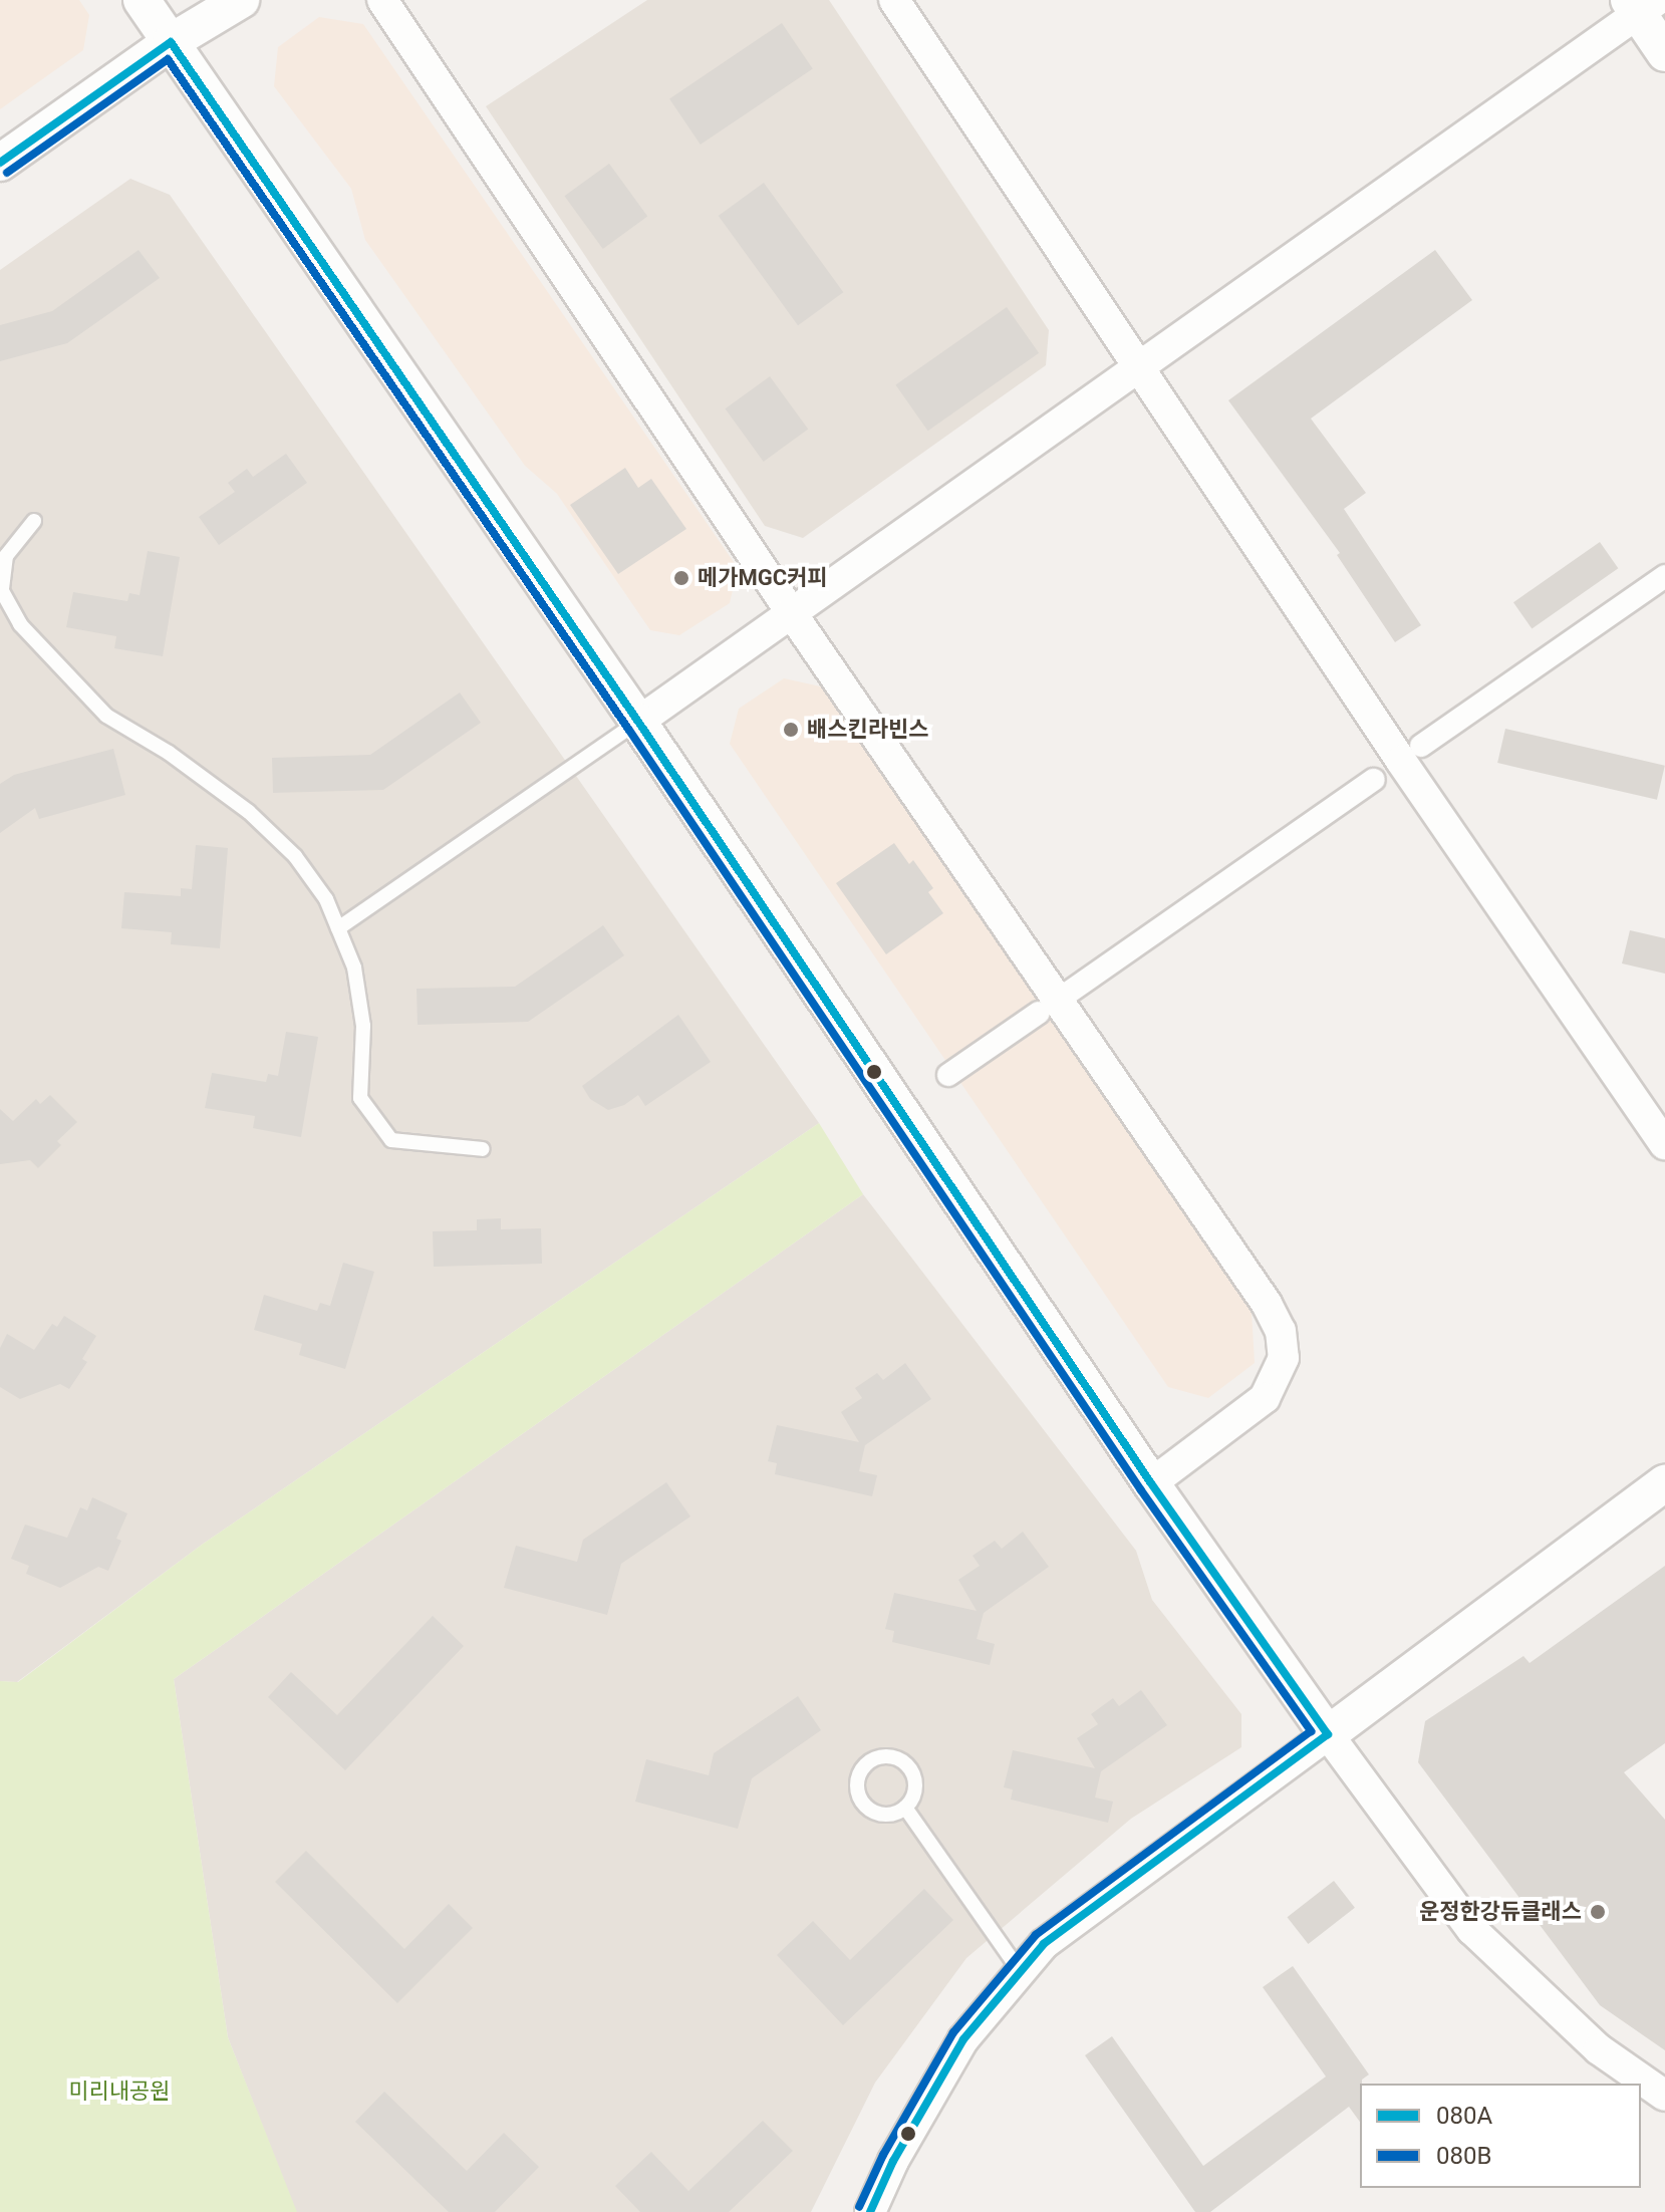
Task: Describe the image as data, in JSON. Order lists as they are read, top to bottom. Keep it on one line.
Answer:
{"parks":["미리내공원"],"places":["메가MGC커피","배스킨라빈스","운정한강듀클래스"],"lines":["transit line 080A","transit line 080B"],"legend":["080A","080B"]}
